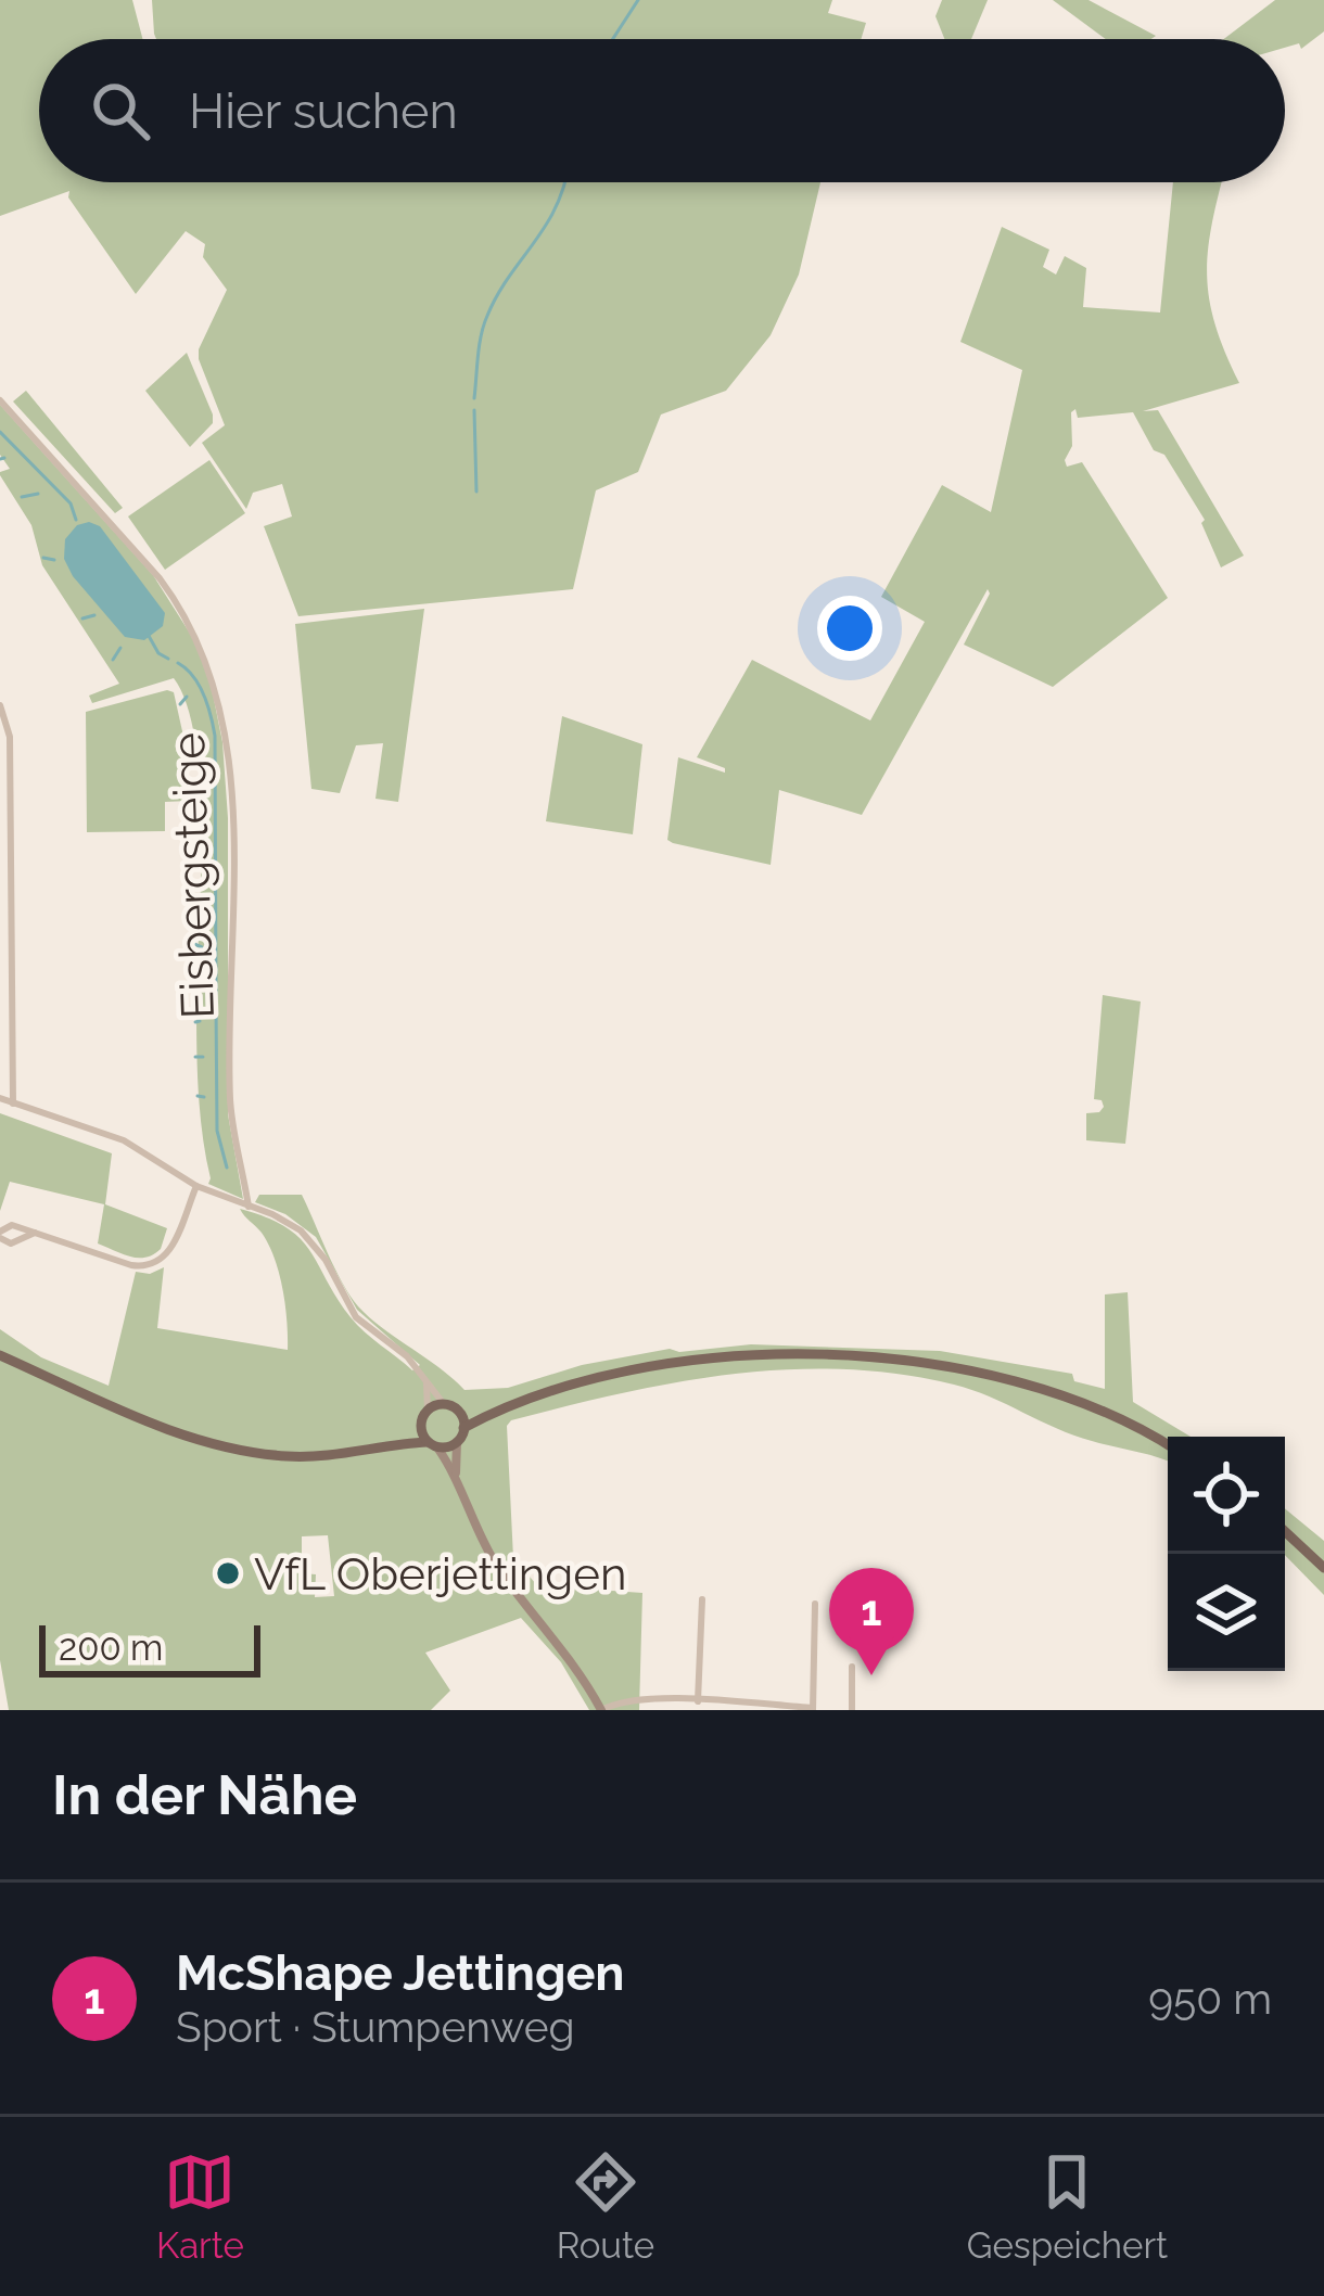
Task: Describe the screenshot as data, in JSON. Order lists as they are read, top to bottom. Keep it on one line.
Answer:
{"streets":{"street":["Eisbergsteige"]},"places":["VfL Oberjettingen"],"scale_bar":"200 m","page":{"search":"Hier suchen","pins":"1","scale":"200 m","heading":"In der Nähe","list":[{"mark":"1","name":"McShape Jettingen","note":"Sport · Stumpenweg","value":"950 m"}],"nav":["Karte","Route","Gespeichert"]}}
